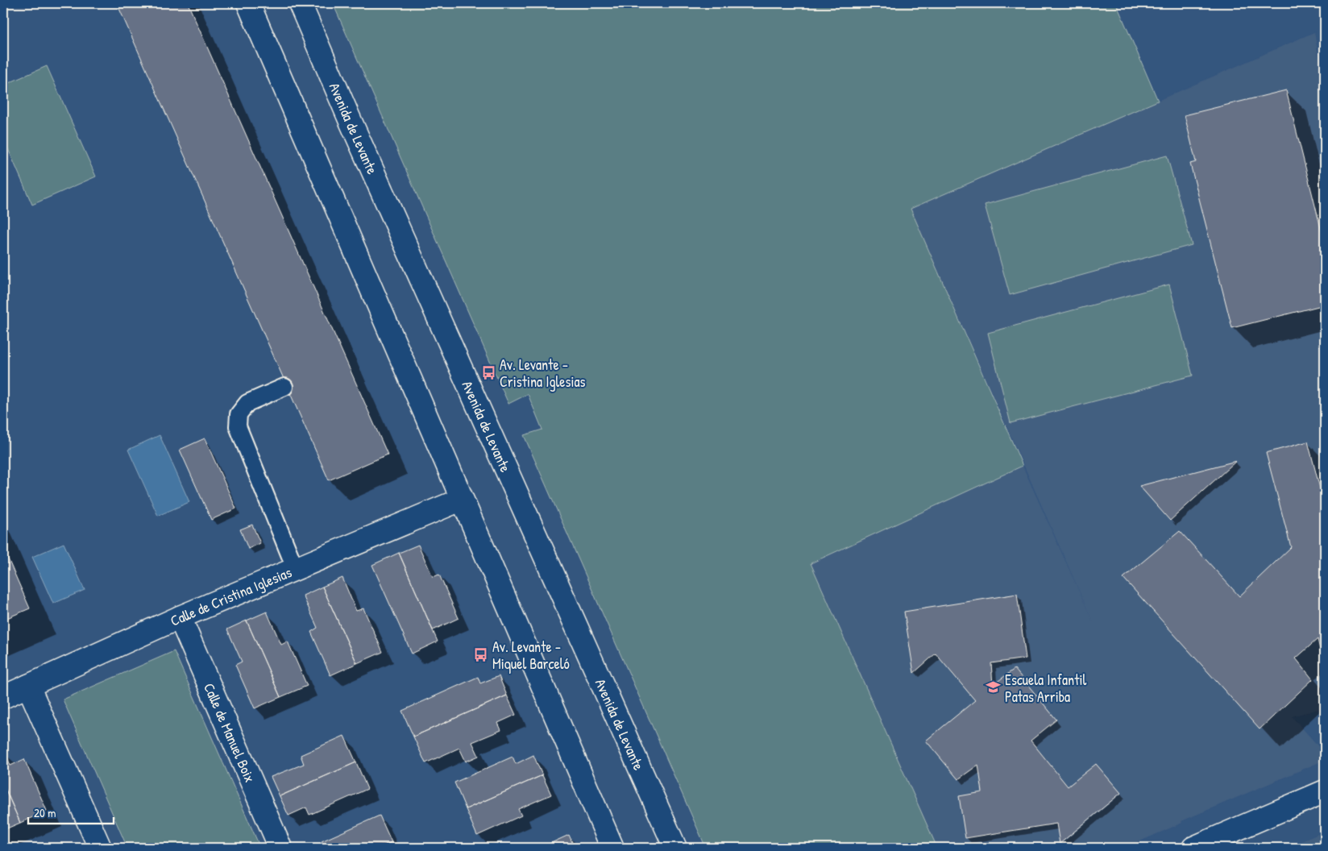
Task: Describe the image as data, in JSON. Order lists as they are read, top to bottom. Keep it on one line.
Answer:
{"streets":{"street":["Avenida de Levante","Calle de Cristina Iglesias","Calle de Manuel Boix"]},"crossings":[["Calle de Cristina Iglesias","Calle de Manuel Boix"]],"places":{"bus stop":["Av. Levante - Cristina Iglesias","Av. Levante - Miquel Barceló"],"school or university":["Escuela Infantil Patas Arriba"]},"scale_bar":"20 m"}
